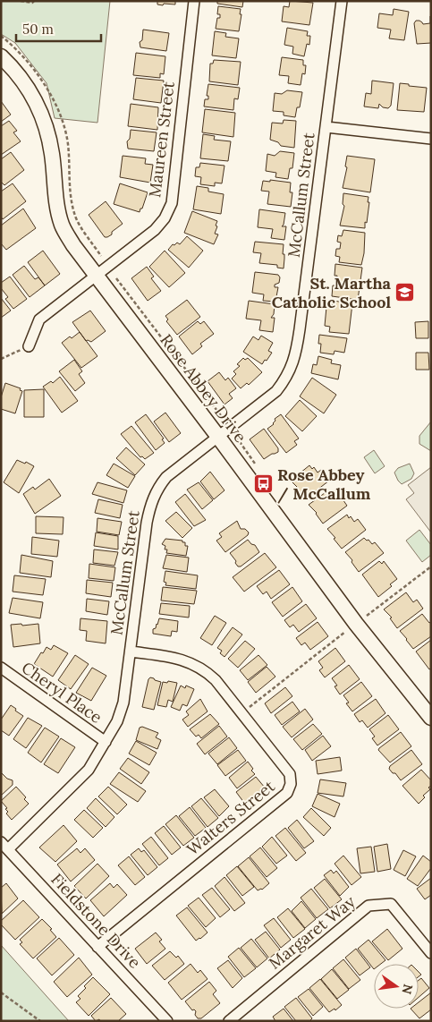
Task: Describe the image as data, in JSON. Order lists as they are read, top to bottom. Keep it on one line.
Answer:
{"streets":{"street":["Maureen Street","McCallum Street","Rose Abbey Drive","Cheryl Place","Walters Street","Fieldstone Drive","Margaret Way"]},"crossings":[["Maureen Street","Rose Abbey Drive"],["McCallum Street","Rose Abbey Drive"],["McCallum Street","Cheryl Place"],["McCallum Street","Walters Street"],["McCallum Street","Fieldstone Drive"],["Walters Street","Fieldstone Drive"]],"places":{"school or university":["St. Martha Catholic School"],"bus stop":["Rose Abbey / McCallum"]},"scale_bar":"50 m","north":"right"}
